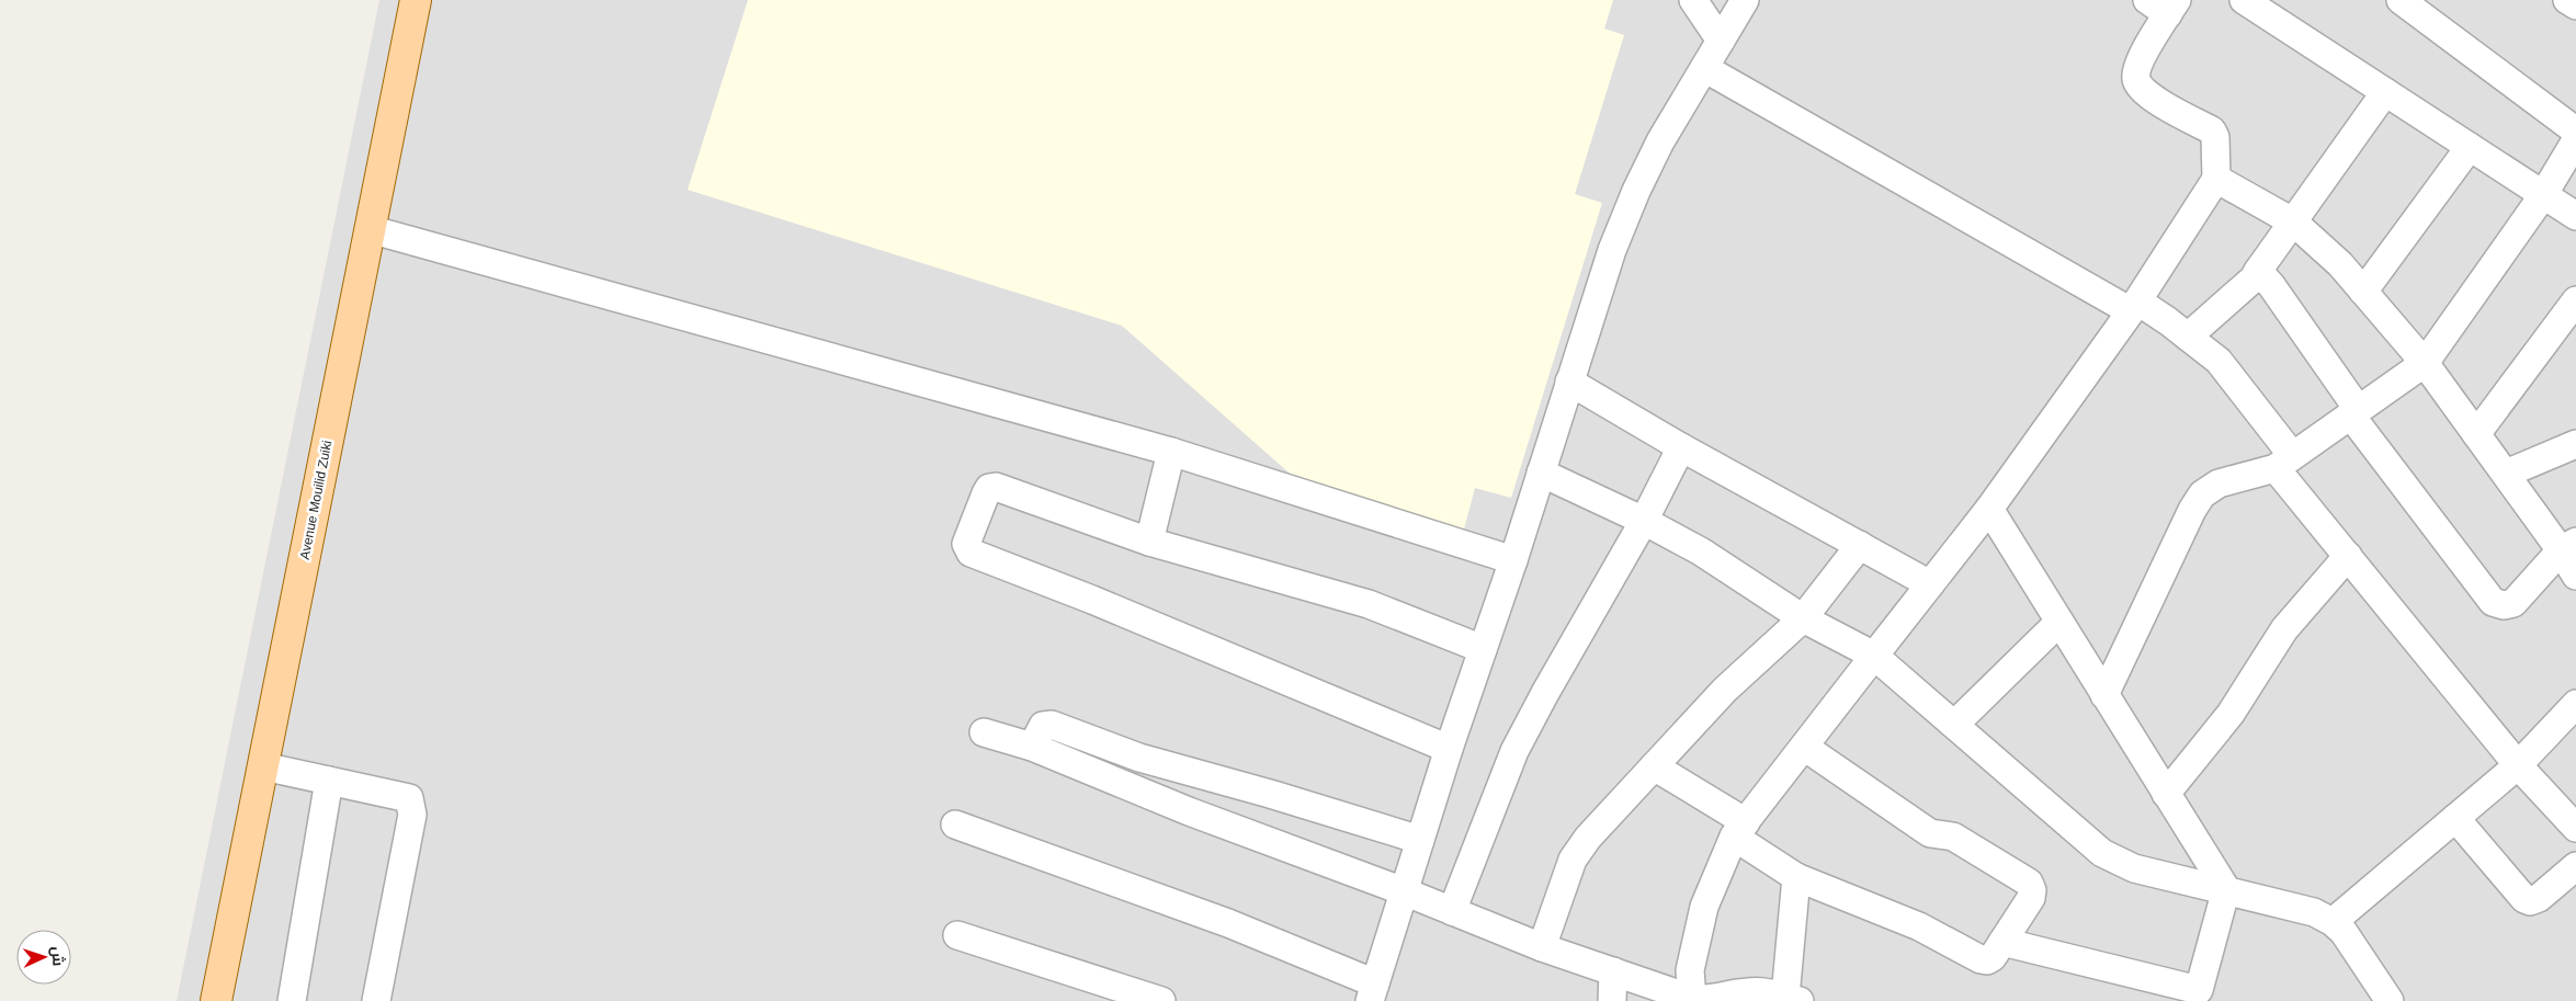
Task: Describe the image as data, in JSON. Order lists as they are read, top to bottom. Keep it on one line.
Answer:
{"streets":{"main road":["Avenue Mouilid Zuiki"]},"north":"right"}
